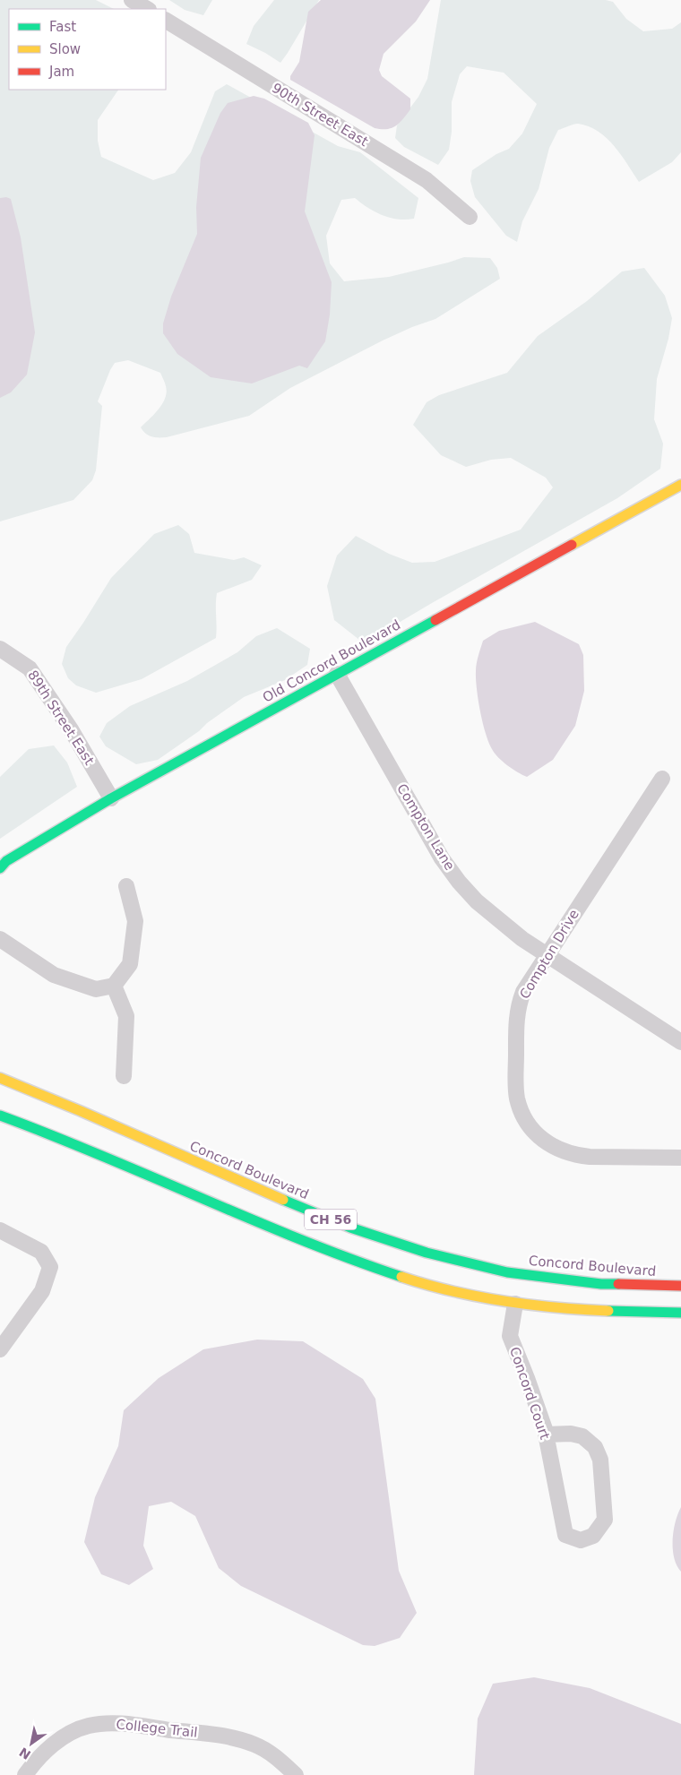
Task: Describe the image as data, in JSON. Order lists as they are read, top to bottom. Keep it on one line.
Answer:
{"streets":{"main road":["Old Concord Boulevard","Concord Boulevard","CH 56"],"street":["90th Street East","89th Street East","Compton Lane","Compton Drive","Concord Court","College Trail"]},"crossings":[["Old Concord Boulevard","89th Street East"],["Old Concord Boulevard","Compton Lane"],["Compton Lane","Compton Drive"],["CH 56","Concord Court"]],"legend":["Fast","Slow","Jam"],"north":"bottom left"}
